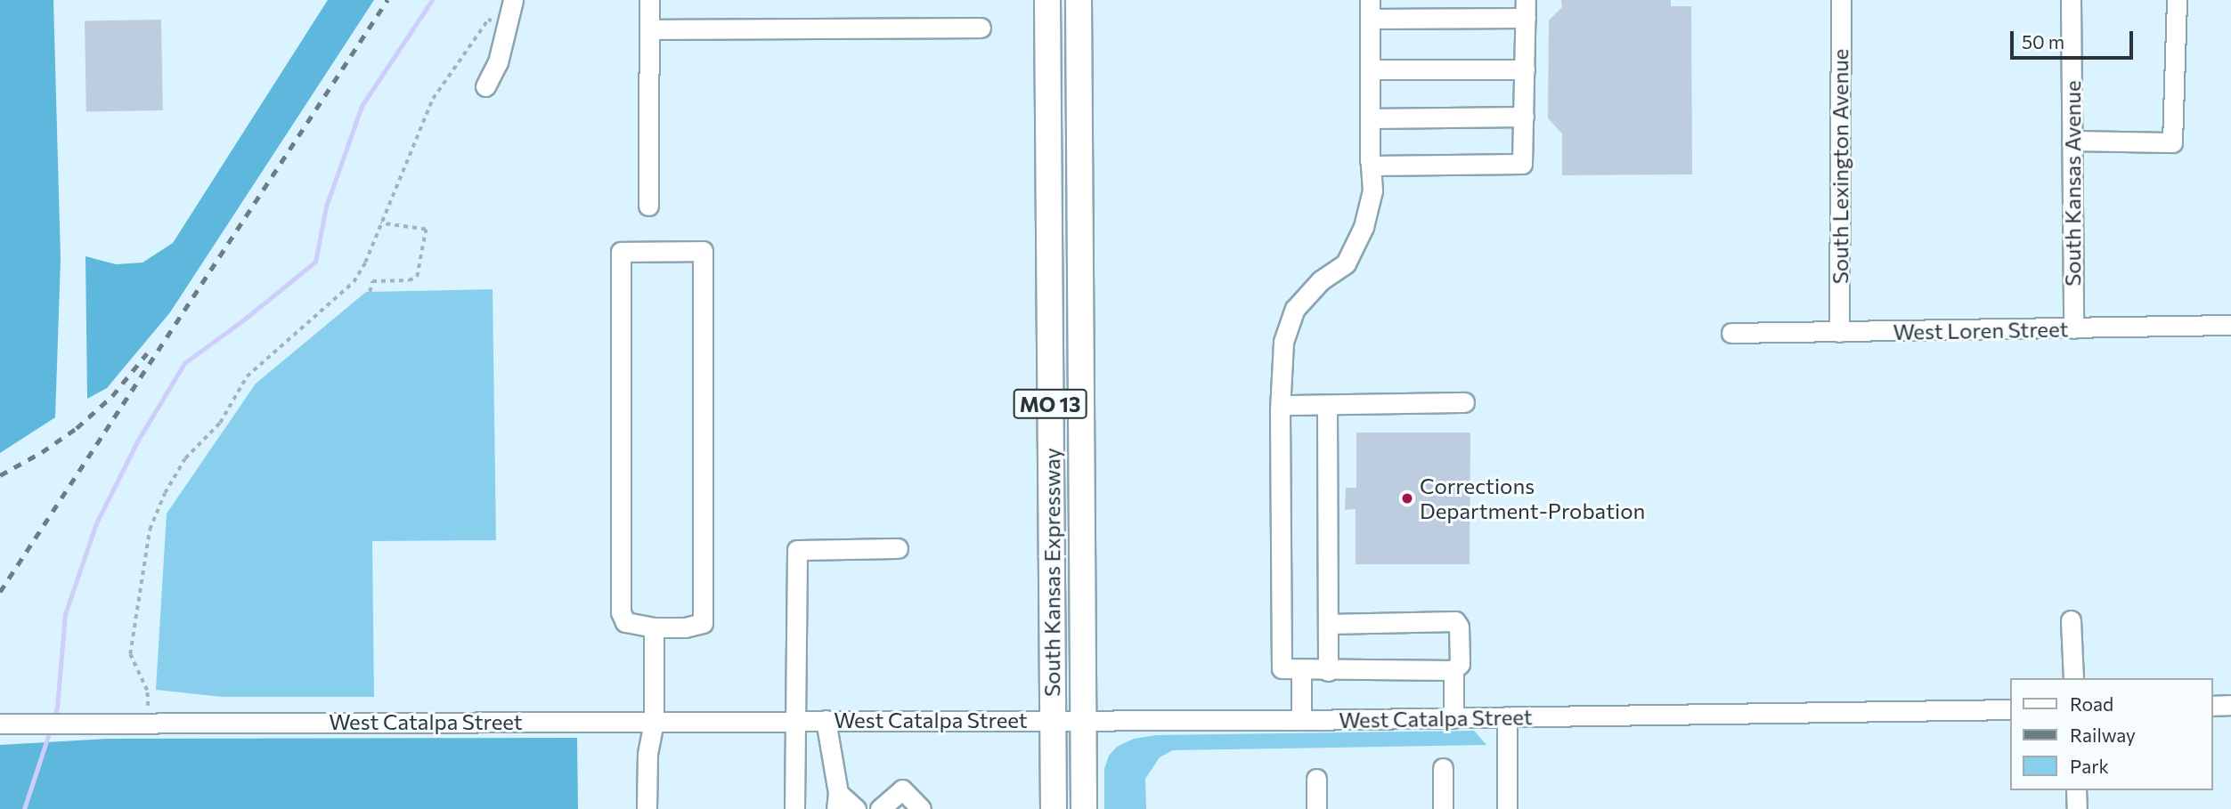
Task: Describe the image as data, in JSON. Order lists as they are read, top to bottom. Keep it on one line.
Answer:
{"streets":{"main road":["MO 13","South Kansas Expressway"],"street":["South Lexington Avenue","South Kansas Avenue","West Loren Street","West Catalpa Street"]},"crossings":[["South Lexington Avenue","West Loren Street"],["South Kansas Avenue","West Loren Street"],["South Kansas Expressway","West Catalpa Street"]],"places":["Corrections Department-Probation"],"legend":["Road","Railway","Park"],"scale_bar":"50 m"}
